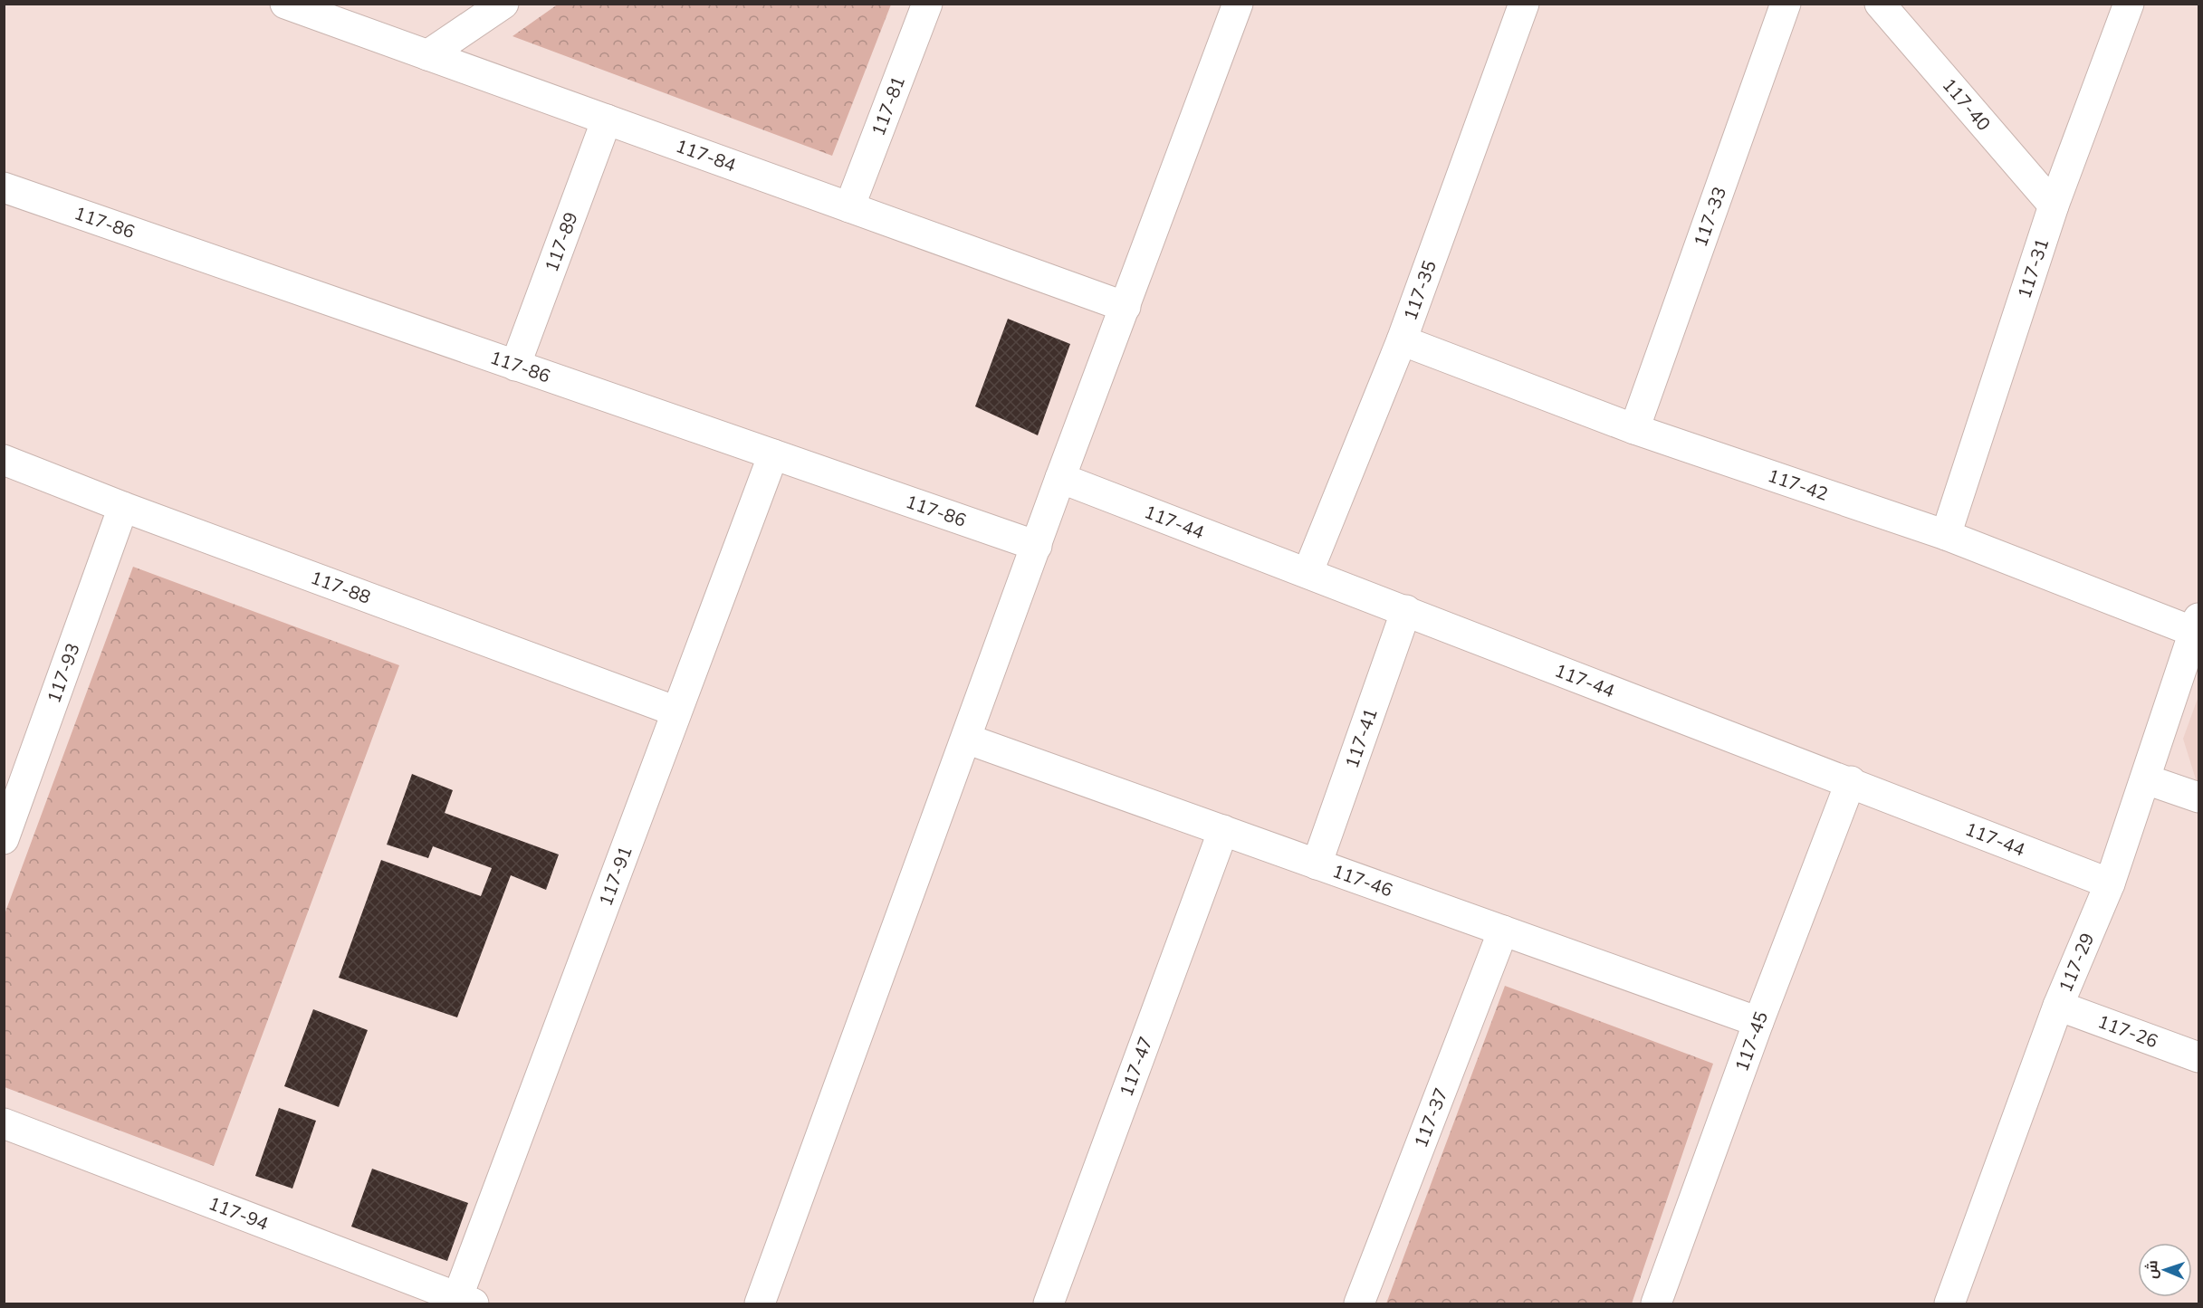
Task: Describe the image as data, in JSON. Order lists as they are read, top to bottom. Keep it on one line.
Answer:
{"streets":{"street":["117-40","117-81","117-84","117-33","117-86","117-89","117-31","117-35","117-42","117-44","117-88","117-93","117-41","117-91","117-46","117-29","117-26","117-45","117-47","117-37","117-94"]},"crossings":[["117-40","117-31"],["117-81","117-84"],["117-84","117-89"],["117-33","117-42"],["117-86","117-89"],["117-86","117-91"],["117-31","117-42"],["117-35","117-42"],["117-35","117-44"],["117-42","117-29"],["117-44","117-41"],["117-44","117-29"],["117-44","117-45"],["117-88","117-93"],["117-88","117-91"],["117-41","117-46"],["117-91","117-94"],["117-46","117-45"],["117-46","117-47"],["117-46","117-37"],["117-29","117-26"]],"north":"left"}
